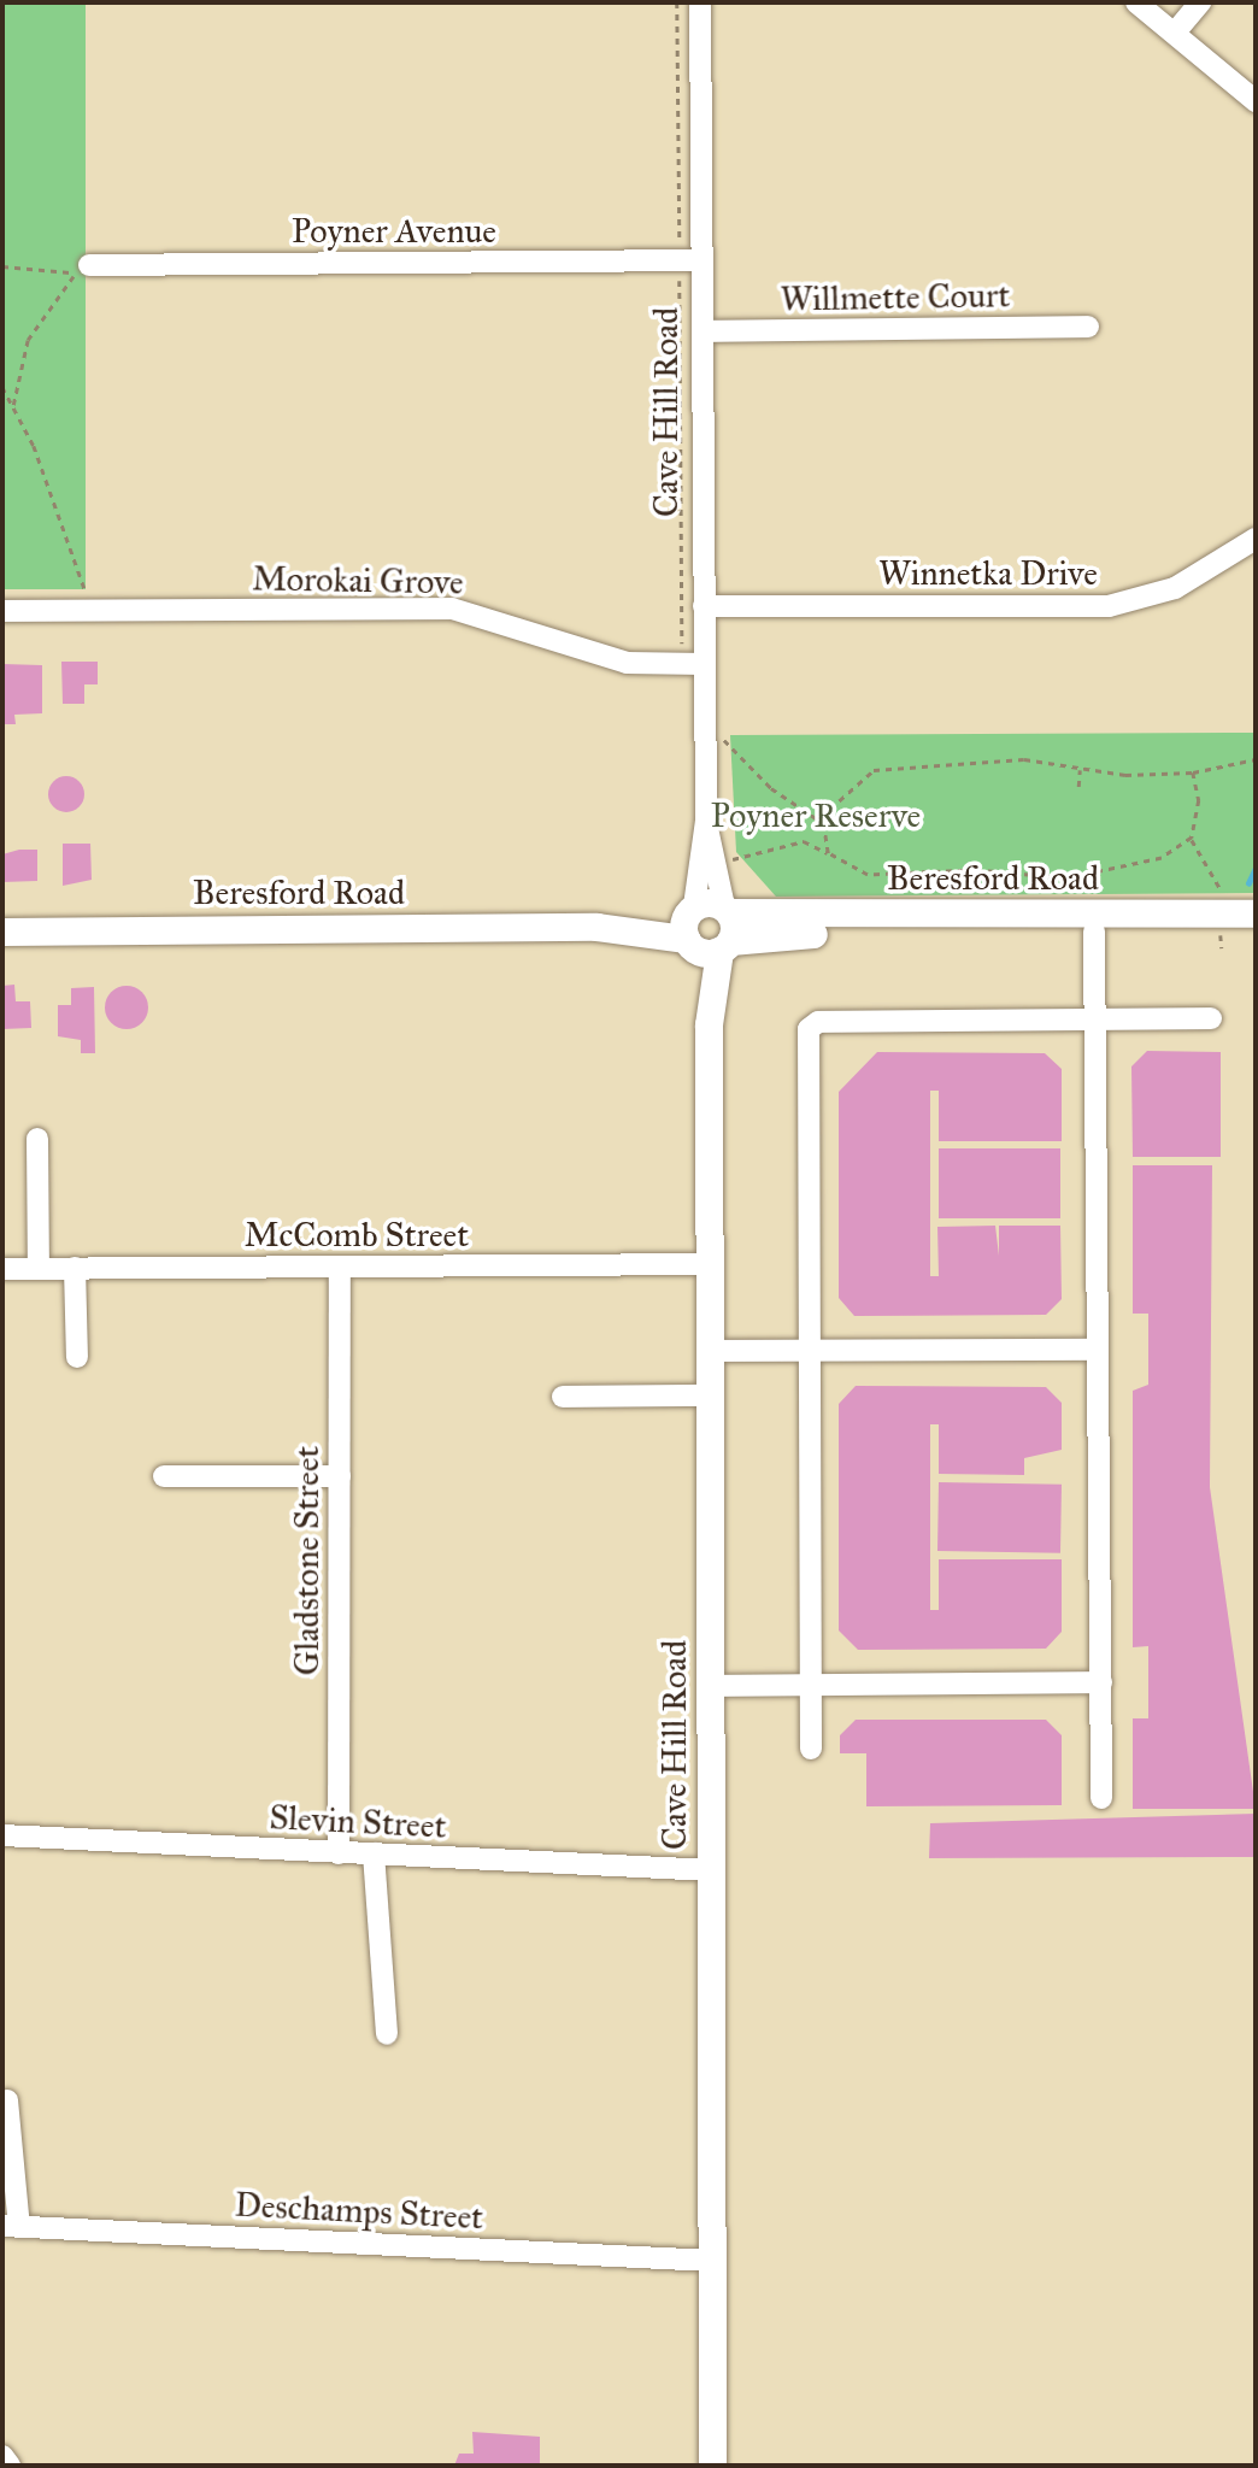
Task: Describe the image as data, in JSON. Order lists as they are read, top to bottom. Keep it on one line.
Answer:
{"streets":{"main road":["Cave Hill Road","Beresford Road"],"street":["Poyner Avenue","Willmette Court","Winnetka Drive","Morokai Grove","McComb Street","Gladstone Street","Slevin Street","Deschamps Street"]},"crossings":[["Poyner Avenue","Cave Hill Road"],["Willmette Court","Cave Hill Road"],["Cave Hill Road","Winnetka Drive"],["Cave Hill Road","Morokai Grove"],["Cave Hill Road","Beresford Road"],["Cave Hill Road","McComb Street"],["Cave Hill Road","Slevin Street"],["Cave Hill Road","Deschamps Street"],["McComb Street","Gladstone Street"],["Gladstone Street","Slevin Street"]],"parks":["Poyner Reserve"]}
